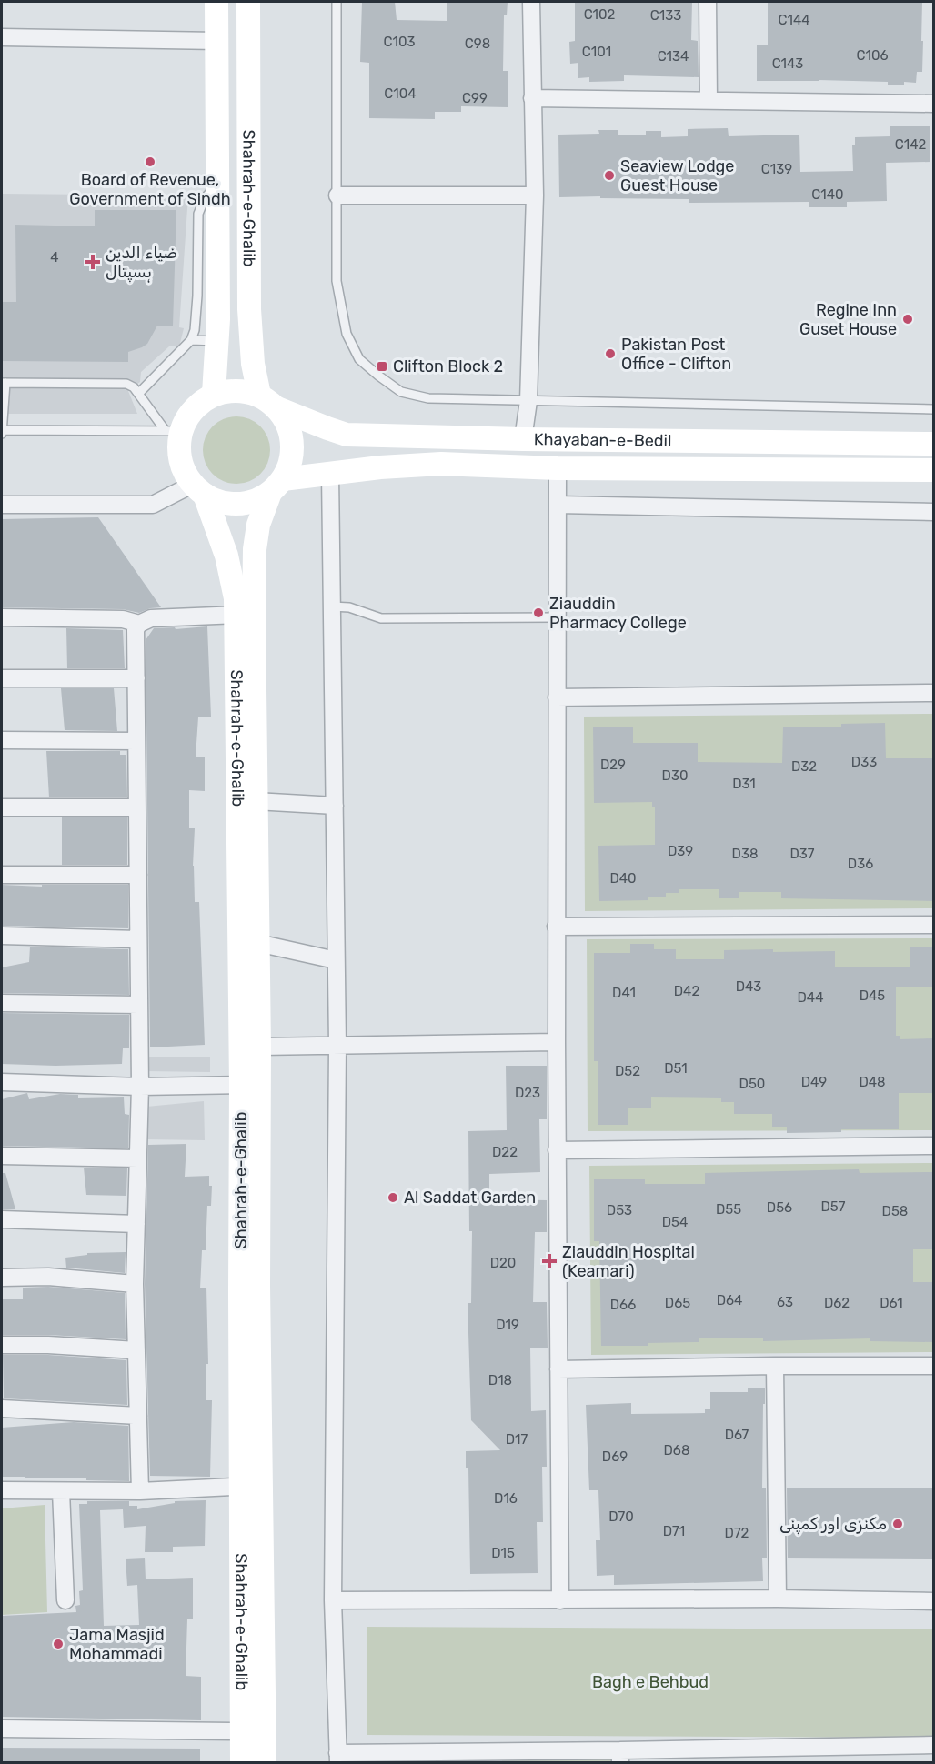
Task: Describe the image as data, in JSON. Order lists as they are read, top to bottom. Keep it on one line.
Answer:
{"streets":{"main road":["Shahrah-e-Ghalib","Khayaban-e-Bedil"]},"crossings":[["Shahrah-e-Ghalib","Khayaban-e-Bedil"]],"parks":["Bagh e Behbud"],"places":{"other":["Board of Revenue, Government of Sindh","Seaview Lodge Guest House","Regine Inn Guset House","Pakistan Post Office - Clifton","Ziauddin Pharmacy College","Al Saddat Garden","مکنزی اور کمپنی","Jama Masjid Mohammadi"],"health":["ضیاء الدین ہسپتال","Ziauddin Hospital (Keamari)"],"transit":["Clifton Block 2"]},"house_numbers":["C102","C133","C144","C103","C98","C101","C106","C134","C143","C104","C99","C142","C139","C140","4","D33","D29","D32","D30","D31","D39","D38","D37","D36","D40","D43","D42","D41","D45","D44","D51","D52","D49","D48","D50","D23","D22","D57","D56","D55","D53","D58","D54","D20","D64","63","D65","D62","D61","D66","D19","D18","D67","D17","D68","D69","D16","D70","D71","D72","D15"]}
